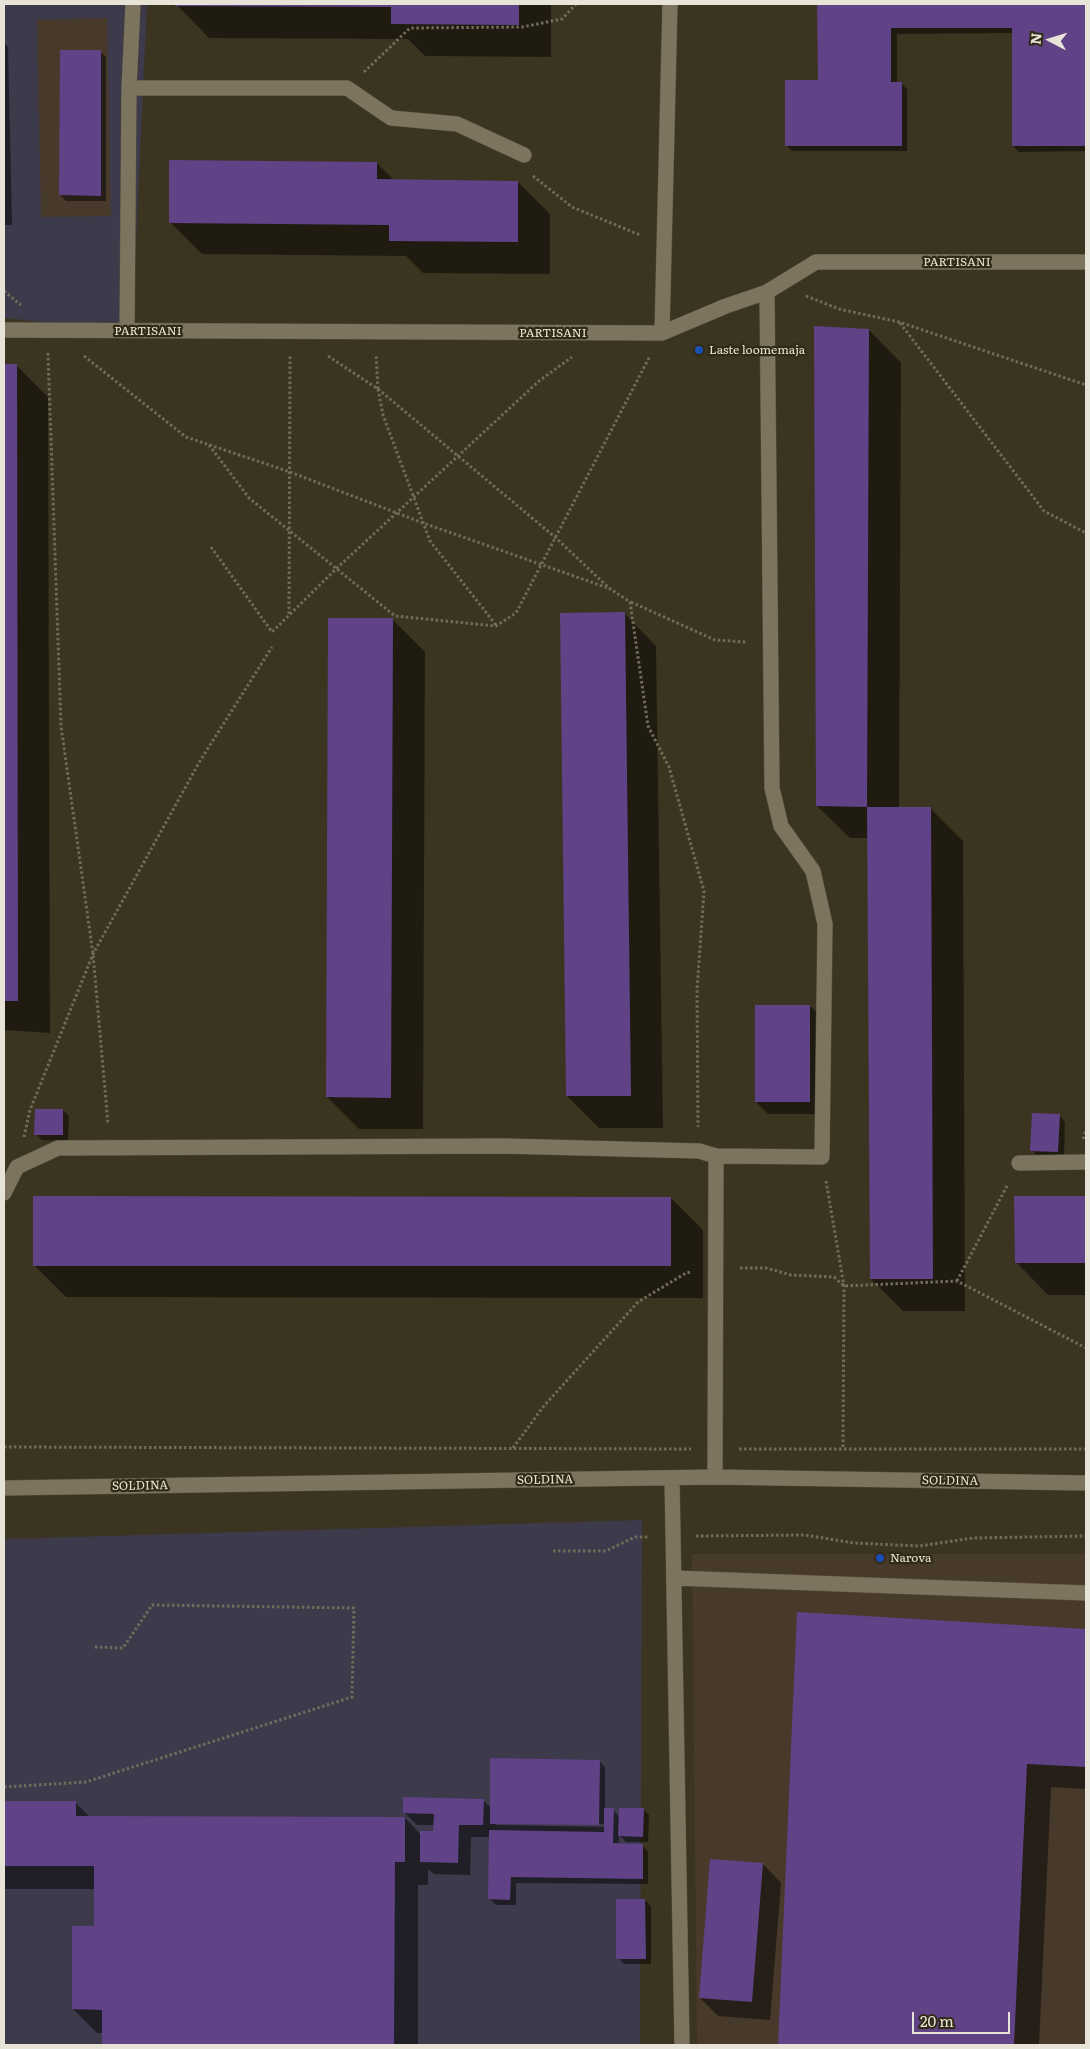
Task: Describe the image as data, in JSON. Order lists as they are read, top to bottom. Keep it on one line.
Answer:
{"streets":{"street":["PARTISANI","SOLDINA"]},"places":["Laste loomemaja","Narova"],"scale_bar":"20 m","north":"left"}
